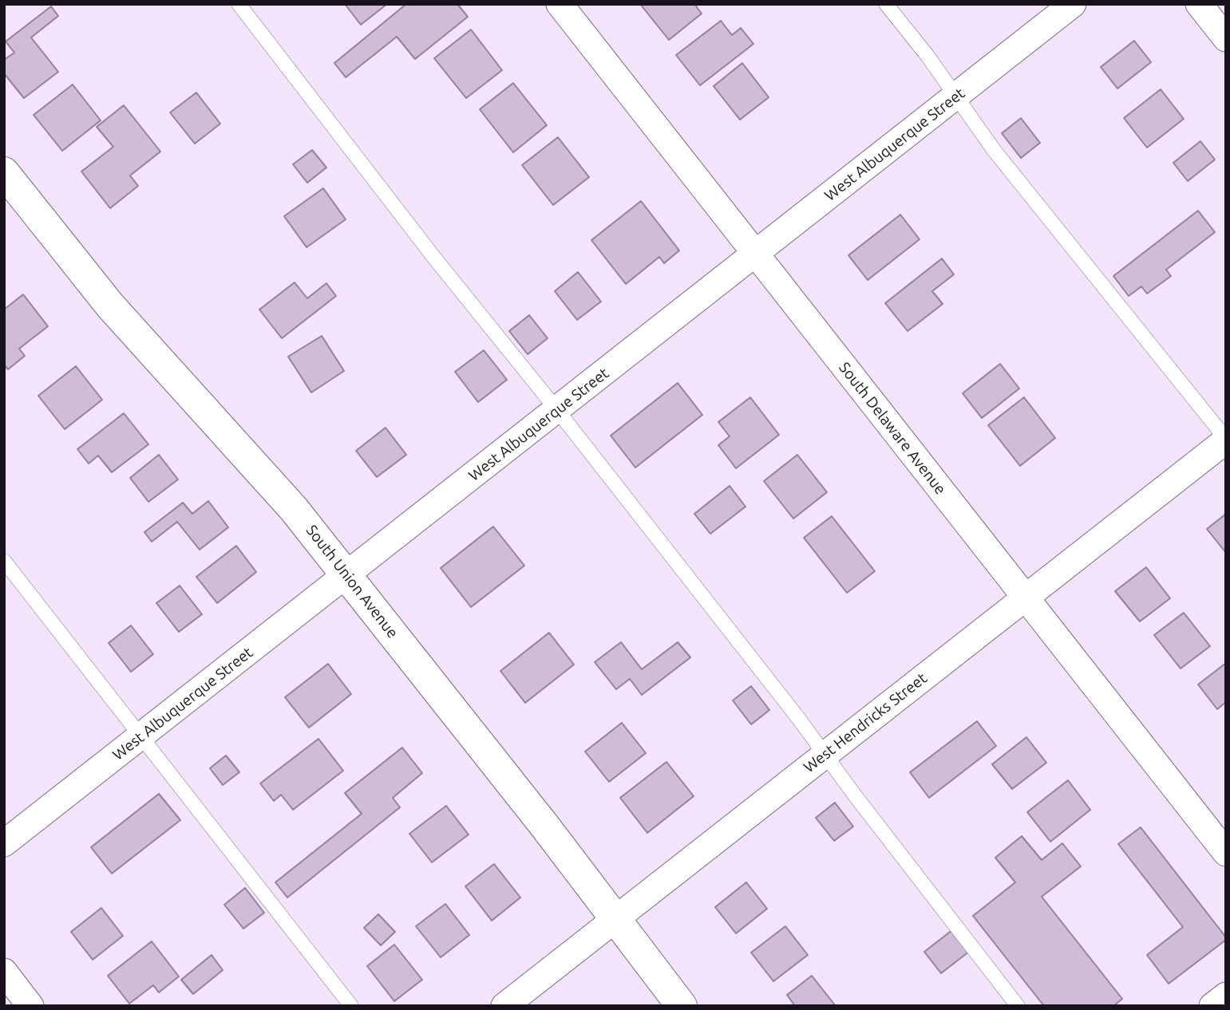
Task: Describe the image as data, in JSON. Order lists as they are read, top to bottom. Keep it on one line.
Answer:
{"streets":{"main road":["South Union Avenue"],"street":["West Albuquerque Street","South Delaware Avenue","West Hendricks Street"]},"crossings":[["West Albuquerque Street","South Delaware Avenue"],["West Albuquerque Street","South Union Avenue"],["South Delaware Avenue","West Hendricks Street"],["South Union Avenue","West Hendricks Street"]]}
